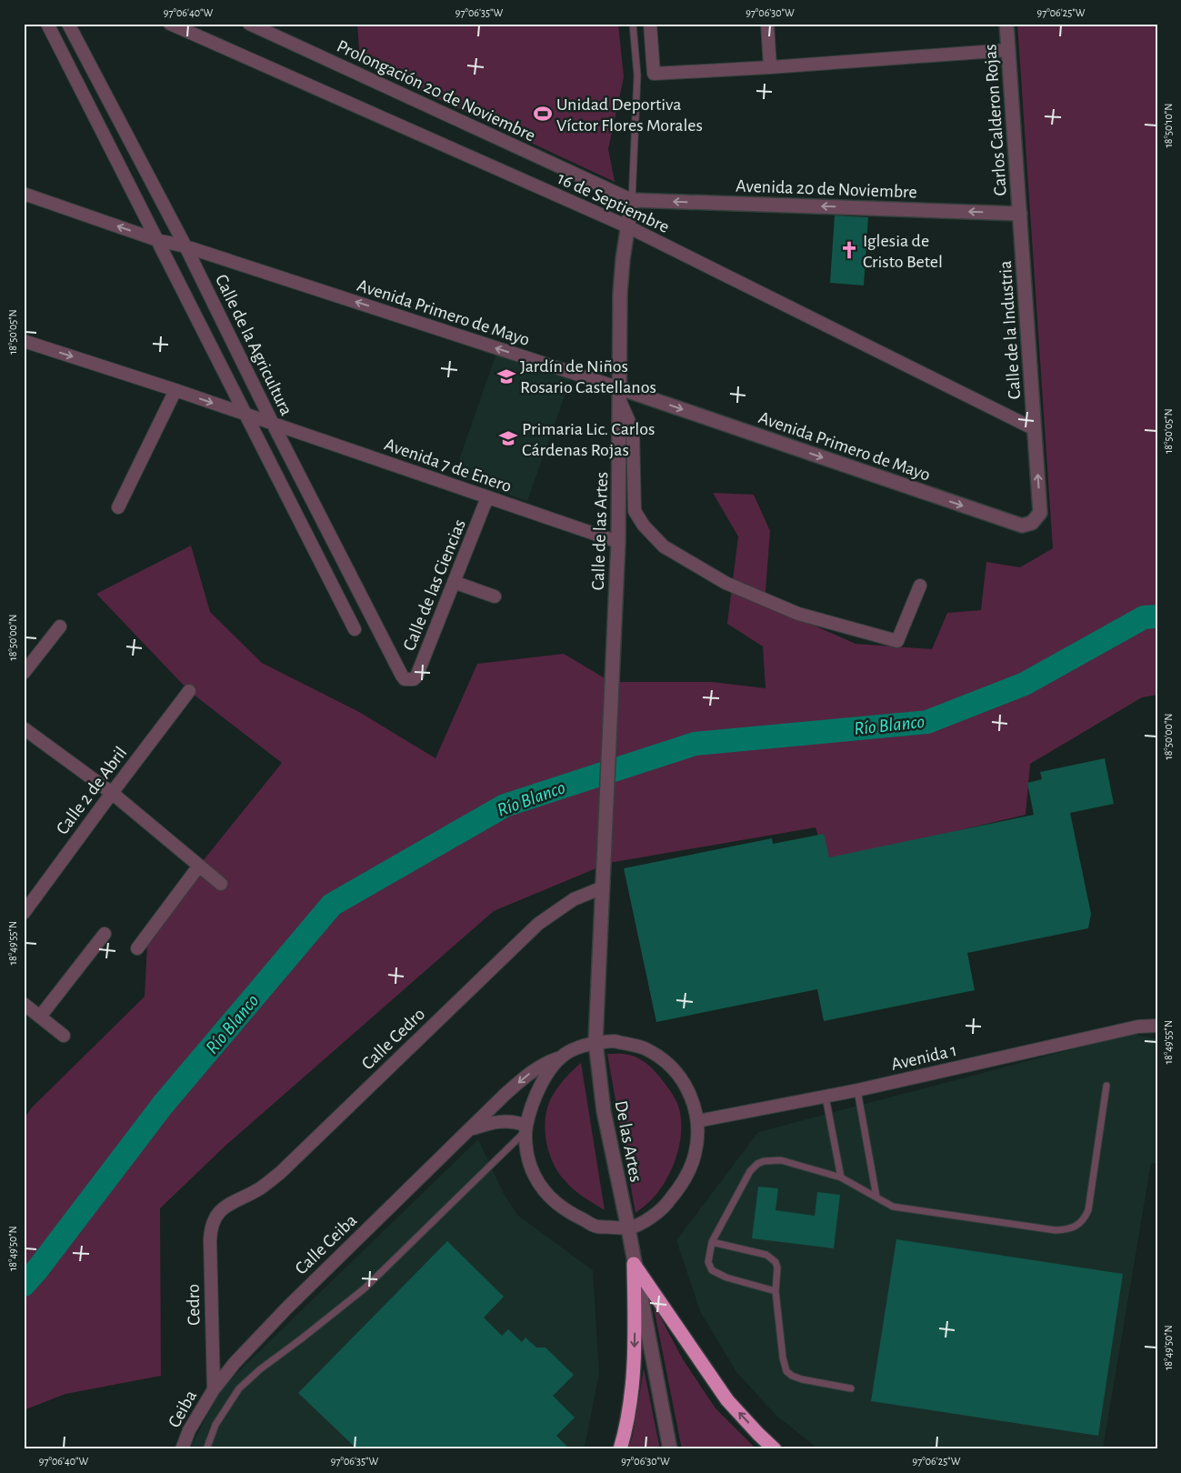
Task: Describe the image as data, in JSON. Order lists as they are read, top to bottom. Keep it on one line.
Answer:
{"streets":{"street":["Prolongación 20 de Noviembre","Carlos Calderon Rojas","Avenida 20 de Noviembre","16 de Septiembre","Avenida Primero de Mayo","Calle de la Industria","Calle de la Agricultura","Avenida 7 de Enero","Calle de las Artes","Calle de las Ciencias","Calle 2 de Abril","Calle Cedro","Avenida 1","De las Artes","Calle Ceiba","Cedro","Ceiba"]},"crossings":[["Prolongación 20 de Noviembre","Avenida 20 de Noviembre"],["Prolongación 20 de Noviembre","Calle de las Artes"],["Carlos Calderon Rojas","Avenida 20 de Noviembre"],["Carlos Calderon Rojas","Calle de la Industria"],["Avenida 20 de Noviembre","Calle de la Industria"],["Avenida 20 de Noviembre","Calle de las Artes"],["16 de Septiembre","Calle de la Industria"],["16 de Septiembre","Calle de las Artes"],["Avenida Primero de Mayo","Calle de la Industria"],["Avenida Primero de Mayo","Calle de la Agricultura"],["Avenida Primero de Mayo","Calle de las Artes"],["Calle de la Agricultura","Avenida 7 de Enero"],["Calle de la Agricultura","Calle de las Ciencias"],["Avenida 7 de Enero","Calle de las Artes"],["Avenida 7 de Enero","Calle de las Ciencias"],["Calle de las Artes","De las Artes"],["Calle Cedro","De las Artes"],["Calle Cedro","Cedro"],["Calle Ceiba","Cedro"],["Calle Ceiba","Ceiba"],["Cedro","Ceiba"]],"one_way":["Avenida 20 de Noviembre","Avenida 7 de Enero"],"water":["Río Blanco"],"places":{"sports":["Unidad Deportiva Víctor Flores Morales"],"church":["Iglesia de Cristo Betel"],"school or university":["Jardín de Niños Rosario Castellanos","Primaria Lic. Carlos Cárdenas Rojas"]},"coordinates":["97°06'40\"W","97°06'35\"W","97°06'30\"W","97°06'25\"W","18°50'10\"N","18°50'05\"N","18°50'00\"N","18°49'55\"N","18°49'50\"N"]}
